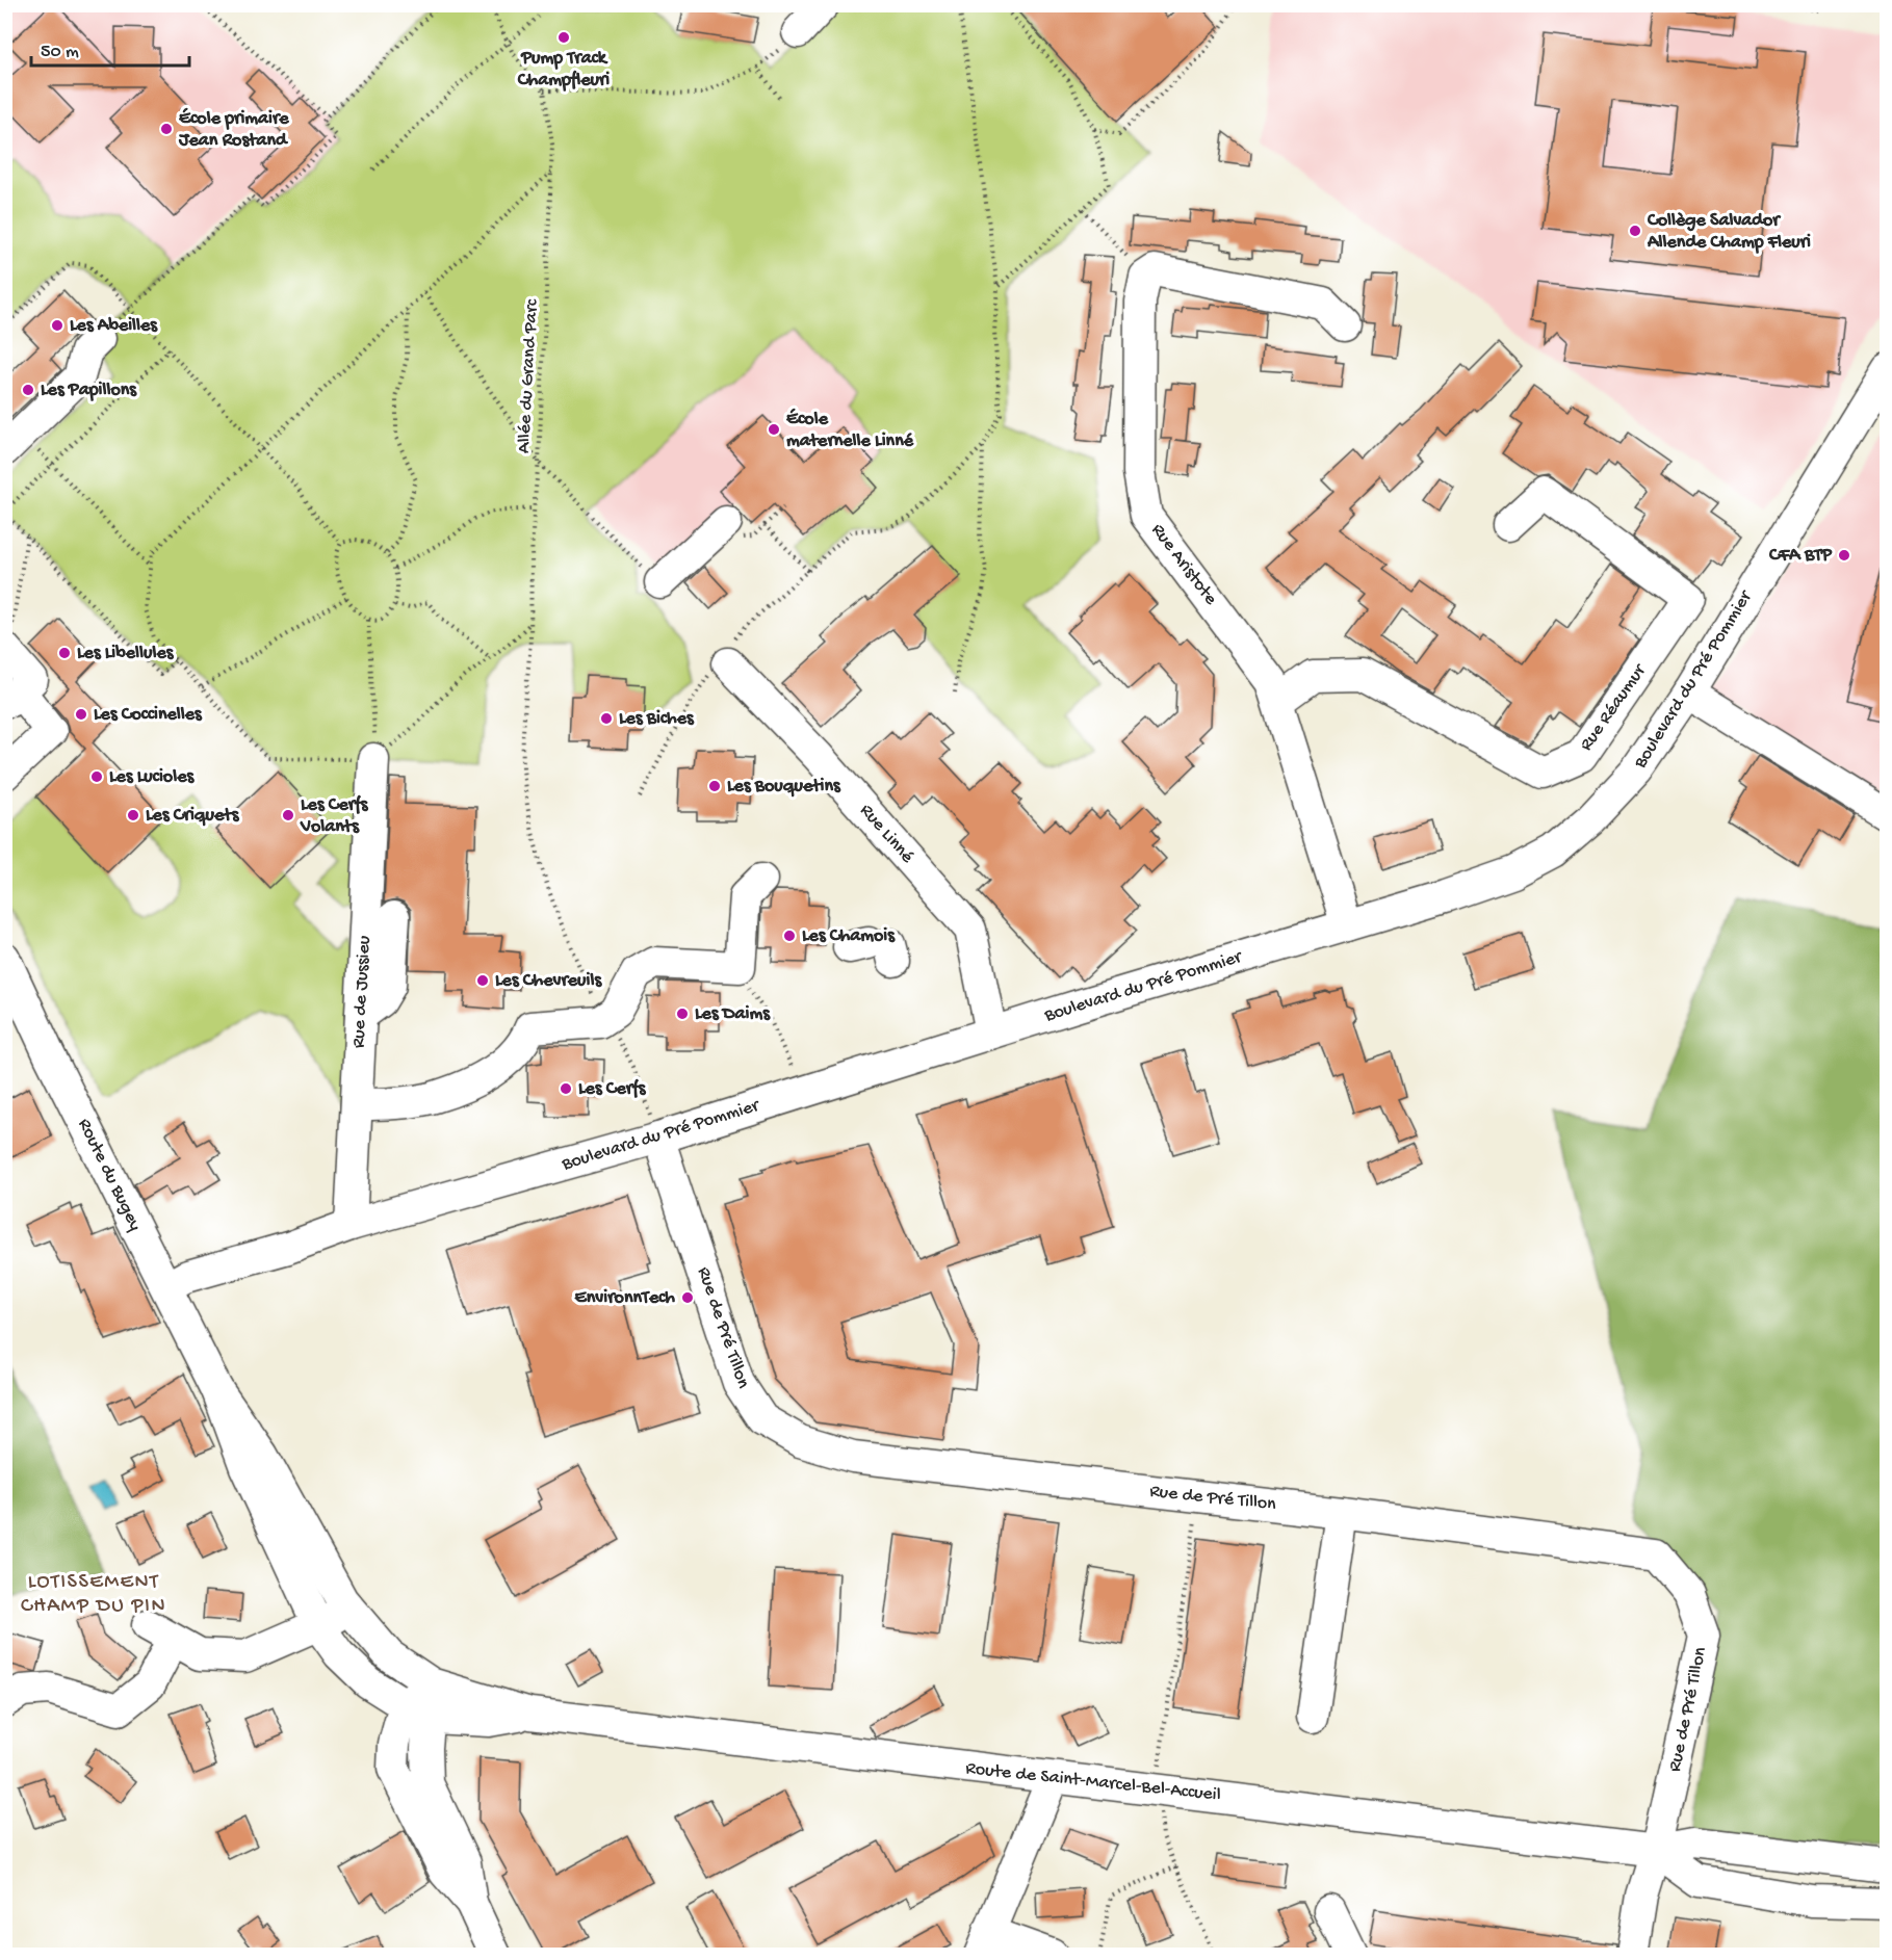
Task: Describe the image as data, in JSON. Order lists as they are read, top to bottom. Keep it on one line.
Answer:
{"streets":{"street":["Rue Aristote","Boulevard du Pré Pommier","Rue Réaumur","Rue Linné","Rue de Jussieu","Route du Bugey","Rue de Pré Tillon","Route de Saint-Marcel-Bel-Accueil"],"path":["Allée du Grand Parc"]},"crossings":[["Allée du Grand Parc","Boulevard du Pré Pommier"],["Allée du Grand Parc","Rue de Pré Tillon"],["Rue Aristote","Boulevard du Pré Pommier"],["Rue Aristote","Rue Réaumur"],["Boulevard du Pré Pommier","Rue Linné"],["Boulevard du Pré Pommier","Rue de Jussieu"],["Boulevard du Pré Pommier","Route du Bugey"],["Boulevard du Pré Pommier","Rue de Pré Tillon"],["Route du Bugey","Route de Saint-Marcel-Bel-Accueil"],["Rue de Pré Tillon","Route de Saint-Marcel-Bel-Accueil"]],"districts":["LOTISSEMENT CHAMP DU PIN"],"places":["Pump Track Champfleuri","École primaire Jean Rostand","Collège Salvador Allende Champ Fleuri","Les Abeilles","Les Papillons","École maternelle Linné","CFA BTP","Les Libellules","Les Coccinelles","Les Biches","Les Lucioles","Les Bouquetins","Les Criquets","Les Cerfs Volants","Les Chamois","Les Chevreuils","Les Daims","Les Cerfs","EnvironnTech"],"scale_bar":"50 m"}
